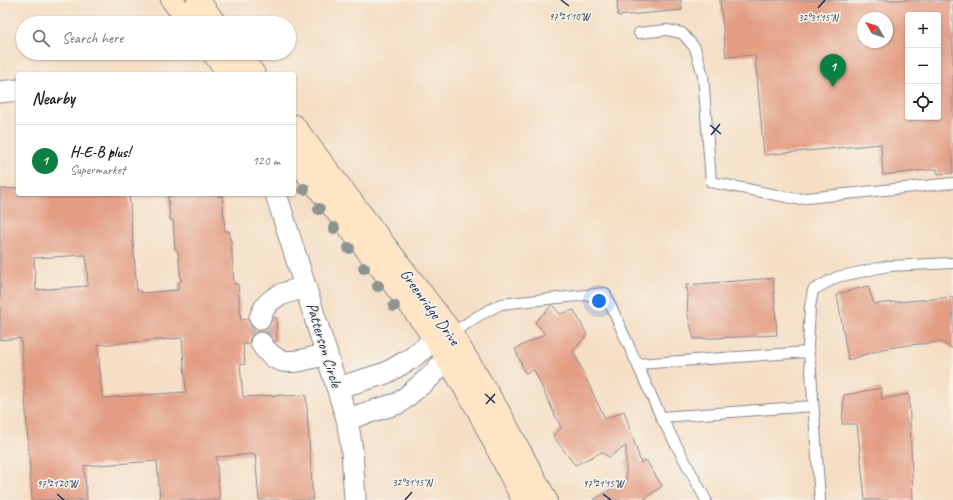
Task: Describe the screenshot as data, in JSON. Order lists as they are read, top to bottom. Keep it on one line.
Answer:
{"streets":{"street":["Greenridge Drive","Patterson Circle"]},"north":"top left","page":{"map_buttons":["+","−"],"search":"Search here","pins":"1","heading":"Nearby","list":[{"mark":"1","name":"H-E-B plus!","note":"Supermarket","value":"120 m"}]},"coordinates":["97°21'10\"W","32°31'15\"N","97°21'15\"W","97°21'20\"W"]}
